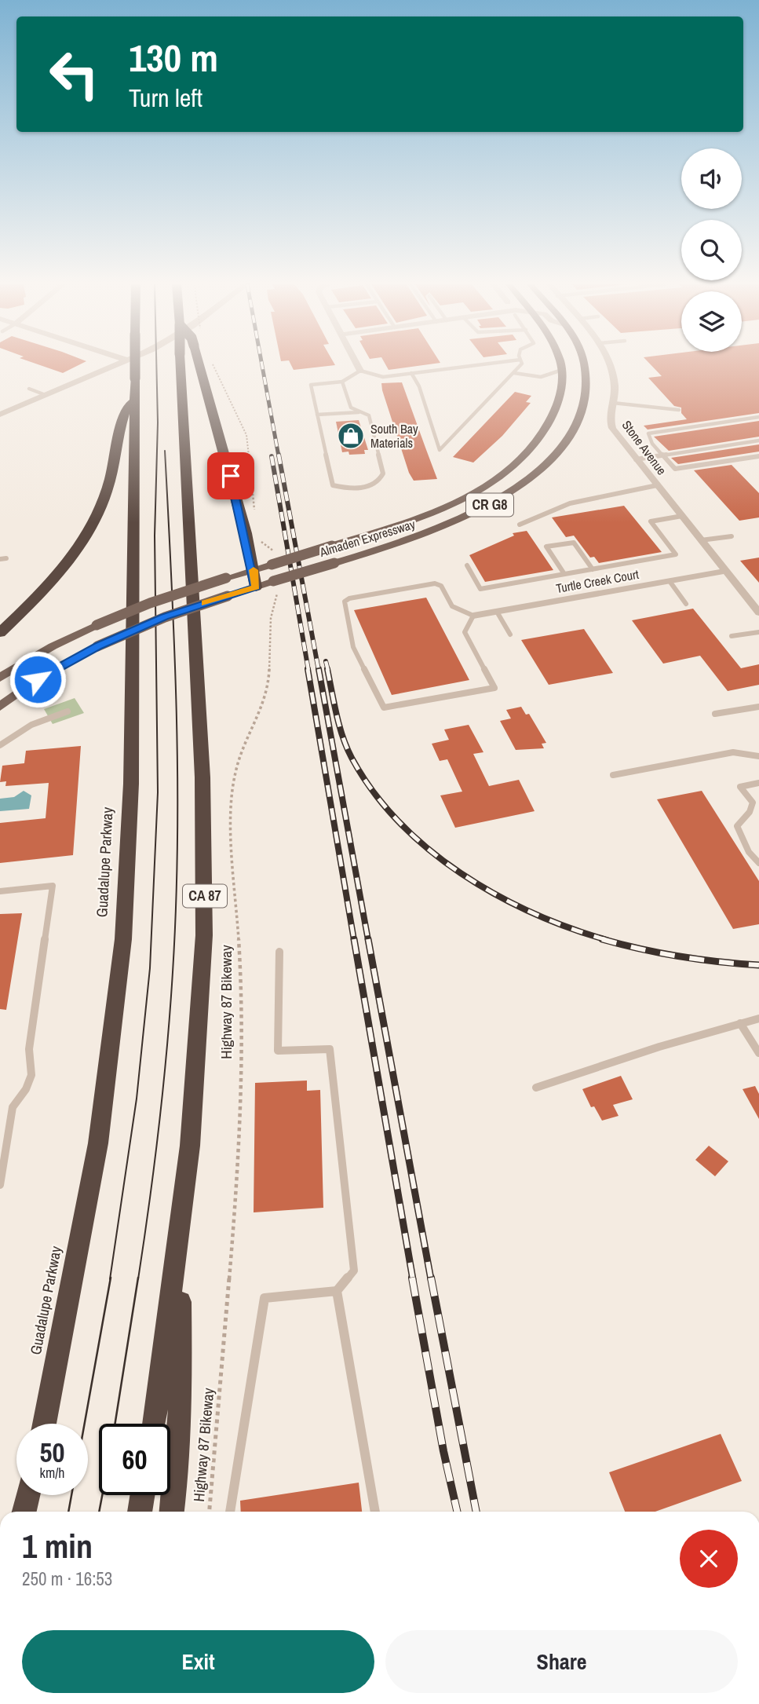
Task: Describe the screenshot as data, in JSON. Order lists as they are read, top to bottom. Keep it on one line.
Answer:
{"streets":{"highway":["Guadalupe Parkway","CA 87"],"main road":["CR G8","Almaden Expressway"],"street":["Stone Avenue","Turtle Creek Court"],"path":["Highway 87 Bikeway"]},"crossings":[["Stone Avenue","Turtle Creek Court"]],"places":{"shop":["South Bay Materials"]},"page":{"turn":["130 m","Turn left"],"speed":"50 km/h","limit":"60","heading":["1 min","250 m · 16:53"],"buttons":["Exit","Share"]}}
